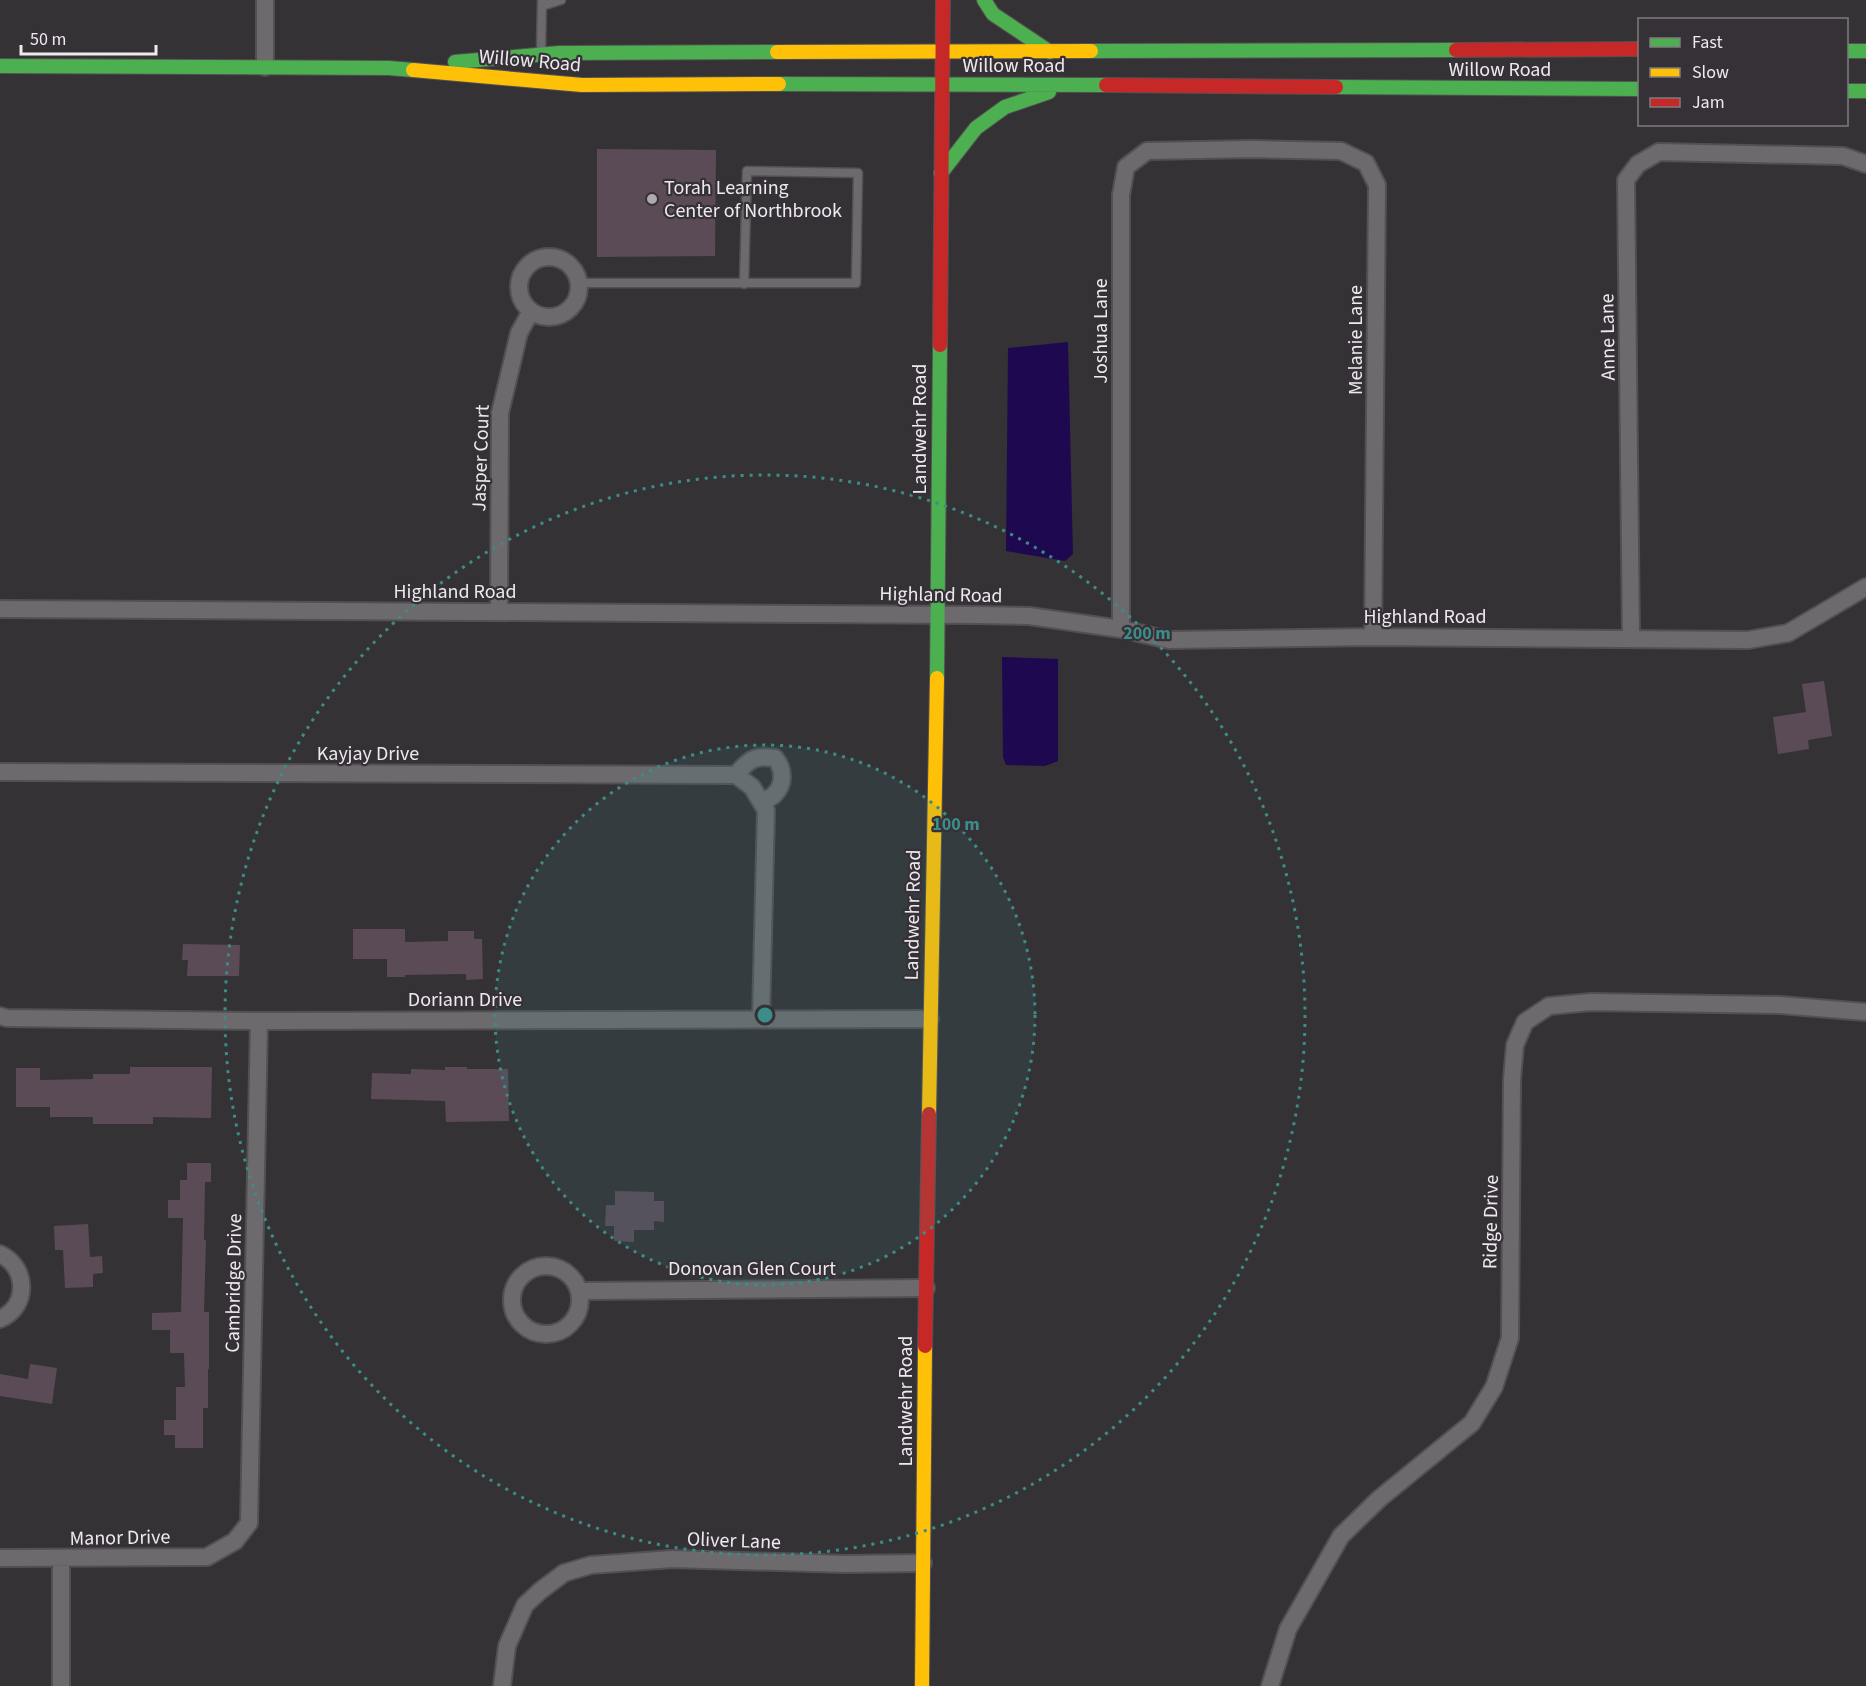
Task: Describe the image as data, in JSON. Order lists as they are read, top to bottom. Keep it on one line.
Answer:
{"streets":{"main road":["Willow Road","Landwehr Road"],"street":["Joshua Lane","Anne Lane","Melanie Lane","Jasper Court","Highland Road","Kayjay Drive","Doriann Drive","Ridge Drive","Donovan Glen Court","Cambridge Drive","Manor Drive","Oliver Lane"]},"crossings":[["Willow Road","Landwehr Road"],["Joshua Lane","Melanie Lane"],["Joshua Lane","Highland Road"],["Anne Lane","Highland Road"],["Melanie Lane","Highland Road"],["Landwehr Road","Highland Road"],["Landwehr Road","Doriann Drive"],["Landwehr Road","Donovan Glen Court"],["Landwehr Road","Oliver Lane"],["Jasper Court","Highland Road"],["Doriann Drive","Cambridge Drive"],["Cambridge Drive","Manor Drive"]],"places":["Torah Learning Center of Northbrook"],"legend":["Fast","Slow","Jam"],"scale_bar":"50 m","rings":["200 m","100 m"]}
